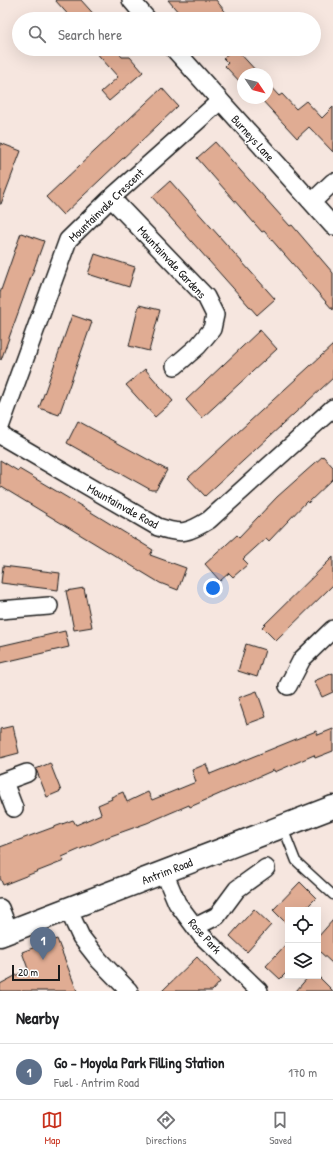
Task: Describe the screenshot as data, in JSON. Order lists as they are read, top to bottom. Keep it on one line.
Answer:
{"streets":{"main road":["Antrim Road"],"street":["Burneys Lane","Mountainvale Crescent","Mountainvale Gardens","Mountainvale Road","Rose Park"]},"crossings":[["Burneys Lane","Mountainvale Crescent"],["Mountainvale Crescent","Mountainvale Gardens"],["Antrim Road","Rose Park"]],"scale_bar":"20 m","north":"bottom right","page":{"search":"Search here","pins":"1","scale":"20 m","heading":"Nearby","list":[{"mark":"1","name":"Go - Moyola Park Filling Station","note":"Fuel · Antrim Road","value":"170 m"}],"nav":["Map","Directions","Saved"]}}
